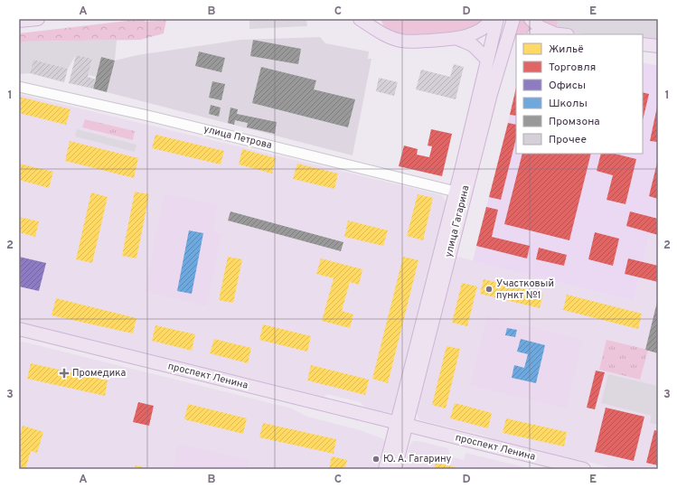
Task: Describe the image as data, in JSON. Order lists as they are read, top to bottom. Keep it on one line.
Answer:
{"streets":{"main road":["улица Гагарина","проспект Ленина"],"street":["улица Петрова"]},"crossings":[["улица Петрова","улица Гагарина"],["улица Гагарина","проспект Ленина"]],"places":{"other":["Участковый пункт №1","Ю. А. Гагарину"],"health":["Промедика"]},"legend":["Жильё","Торговля","Офисы","Школы","Промзона","Прочее"],"grid":{"columns":["A","B","C","D","E"],"rows":["1","2","3"]}}
